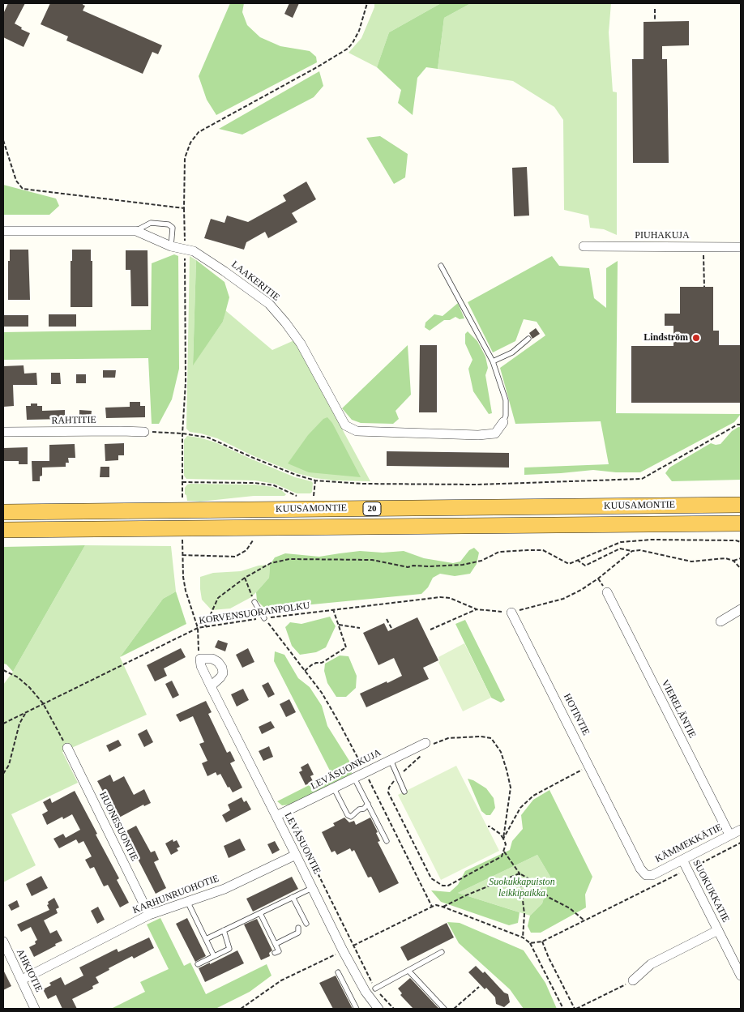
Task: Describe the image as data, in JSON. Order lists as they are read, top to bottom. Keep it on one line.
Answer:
{"streets":{"highway":["KUUSAMONTIE","20"],"street":["PIUHAKUJA","LAAKERITIE","RAHTITIE","VIERELÄNTIE","HOTINTIE","LEVÄSUONKUJA","HUONESUONTIE","LEVÄSUONTIE","KÄMMEKKÄTIE","SUOKUKKATIE","KARHUNRUOHOTIE","AHKIOTIE"],"path":["KORVENSUORANPOLKU"]},"crossings":[["KORVENSUORANPOLKU","HOTINTIE"],["VIERELÄNTIE","KÄMMEKKÄTIE"],["HOTINTIE","KÄMMEKKÄTIE"],["LEVÄSUONKUJA","LEVÄSUONTIE"],["HUONESUONTIE","KARHUNRUOHOTIE"],["LEVÄSUONTIE","KARHUNRUOHOTIE"],["KÄMMEKKÄTIE","SUOKUKKATIE"],["KARHUNRUOHOTIE","AHKIOTIE"]],"parks":["Suokukkapuiston leikkipaikka"],"places":["Lindström"]}
